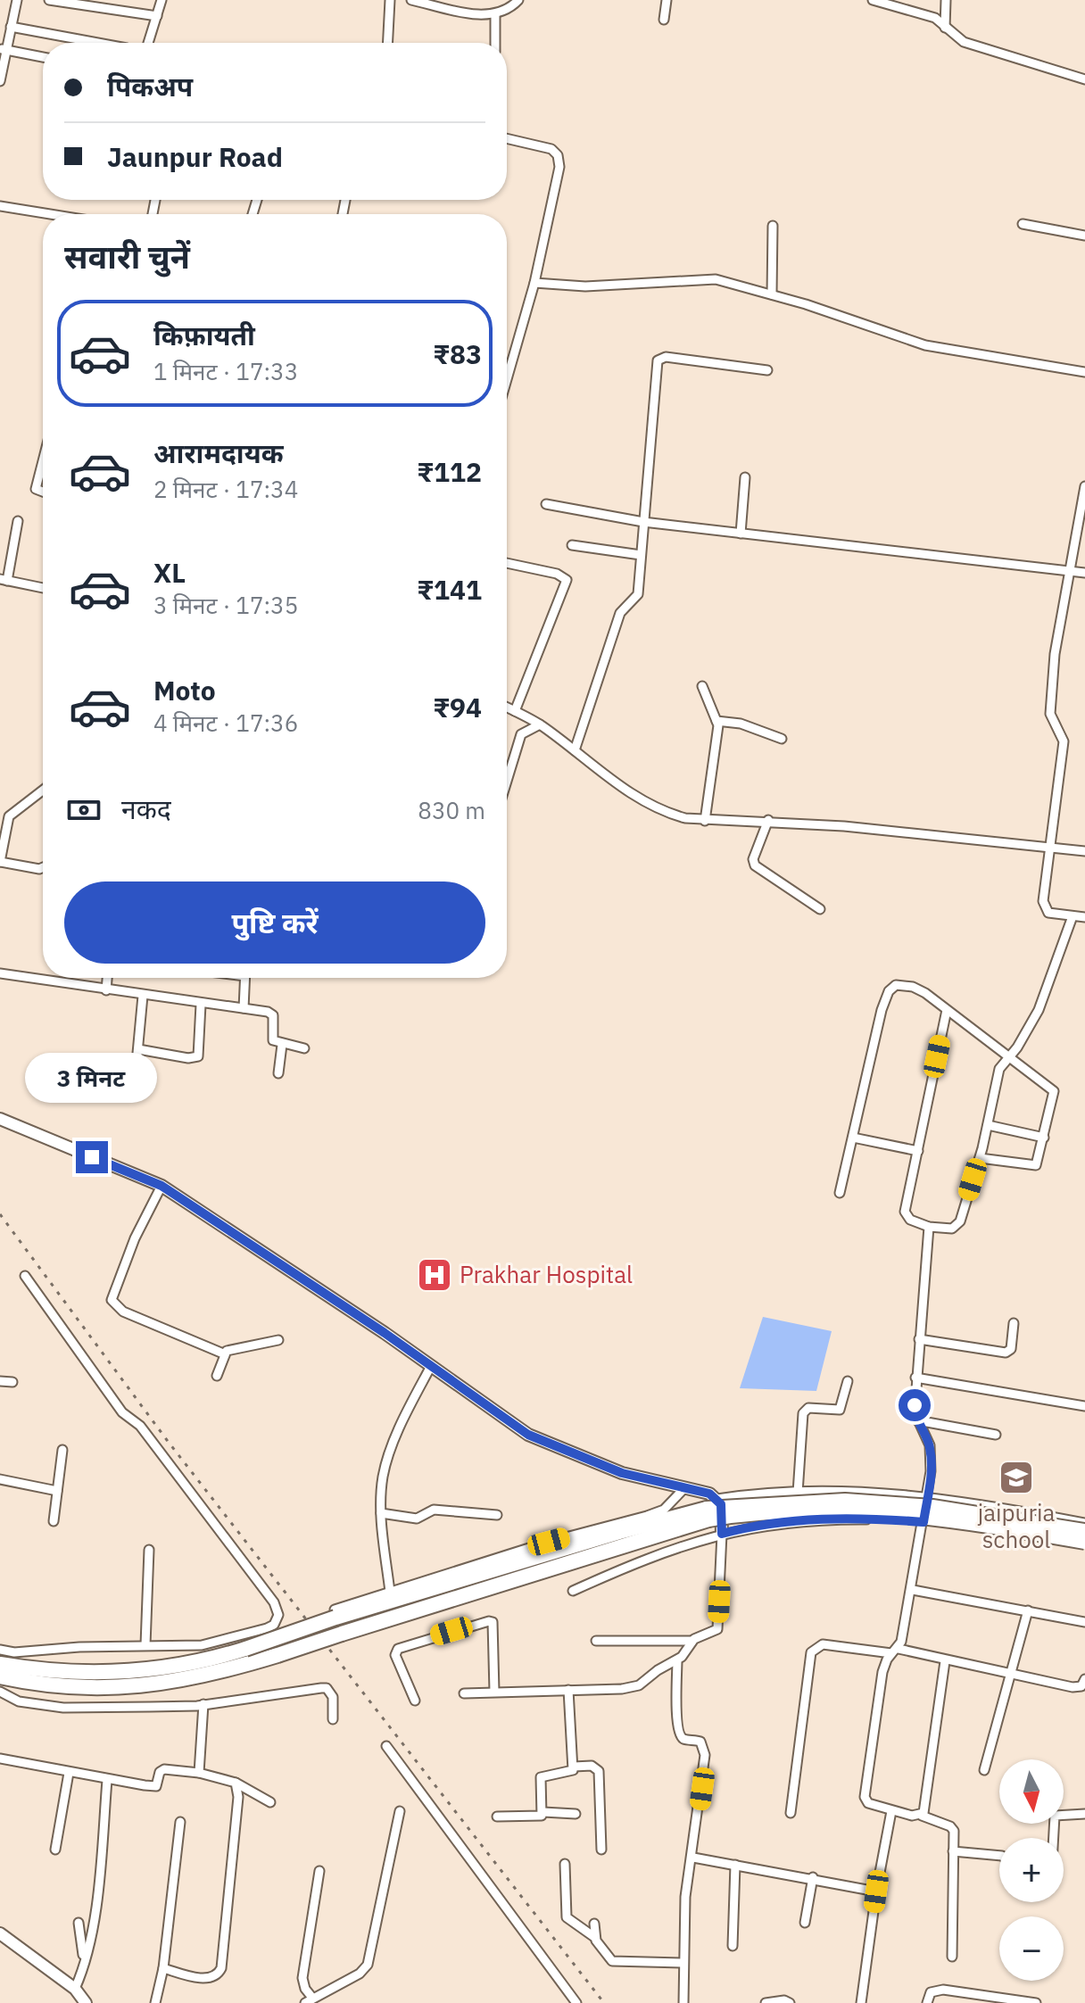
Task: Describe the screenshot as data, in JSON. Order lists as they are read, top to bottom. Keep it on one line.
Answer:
{"places":{"hospital":["Prakhar Hospital"],"school or university":["jaipuria school"]},"north":"bottom","page":{"banner":["पिकअप","Jaunpur Road"],"heading":"सवारी चुनें","list":[{"name":"किफ़ायती","note":"1 मिनट · 17:33","value":"₹83"},{"name":"आरामदायक","note":"2 मिनट · 17:34","value":"₹112"},{"name":"XL","note":"3 मिनट · 17:35","value":"₹141"},{"name":"Moto","note":"4 मिनट · 17:36","value":"₹94"}],"pay":["नकद","830 m"],"buttons":"पुष्टि करें","bubble":"3 मिनट","map_buttons":["+","−"]}}
